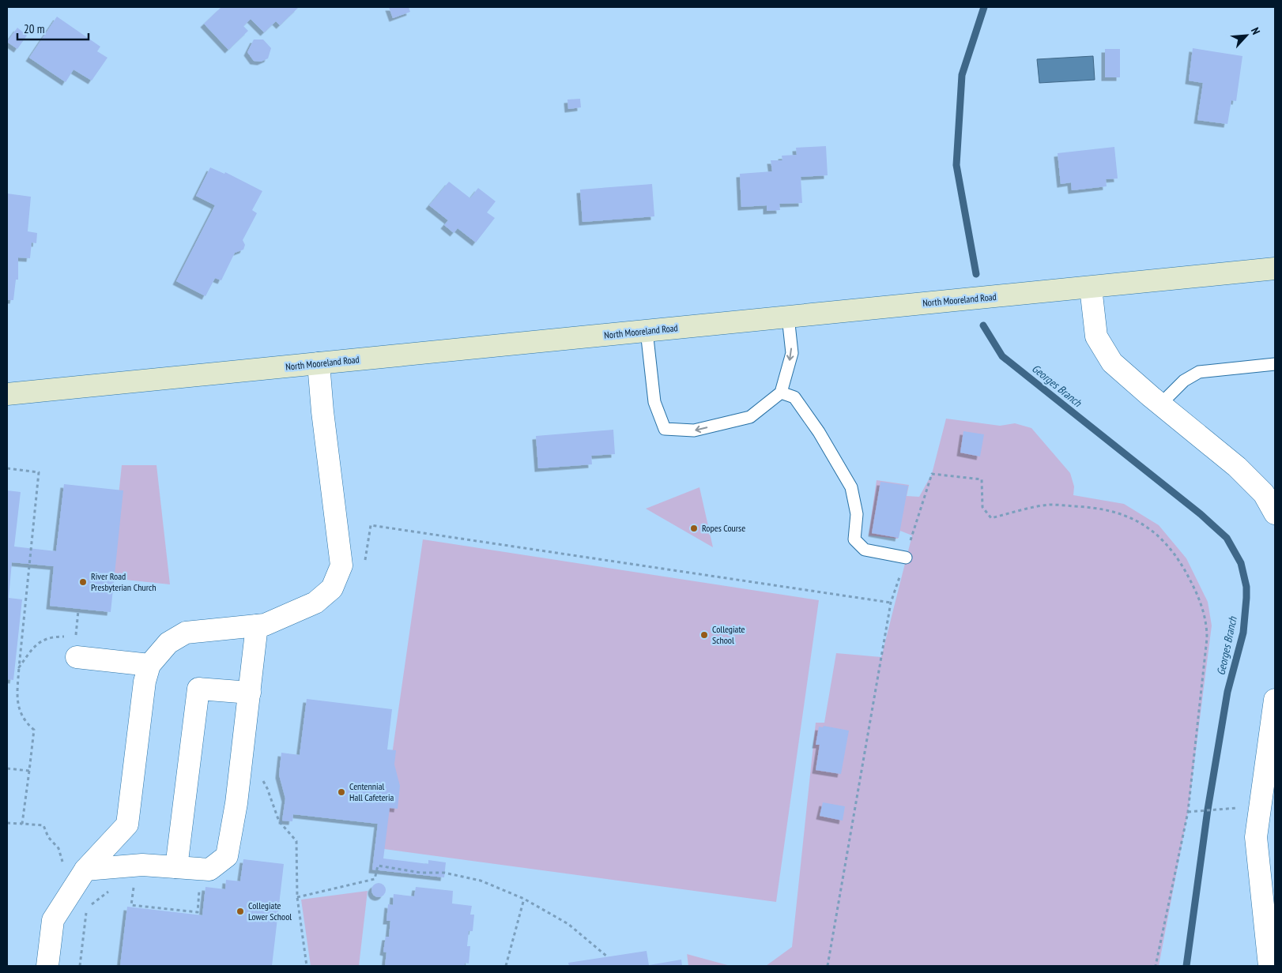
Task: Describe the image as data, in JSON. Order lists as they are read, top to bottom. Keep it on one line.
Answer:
{"streets":{"street":["North Mooreland Road"]},"water":["Georges Branch"],"places":["Ropes Course","River Road Presbyterian Church","Collegiate School","Centennial Hall Cafeteria","Collegiate Lower School"],"scale_bar":"20 m","north":"top right"}
